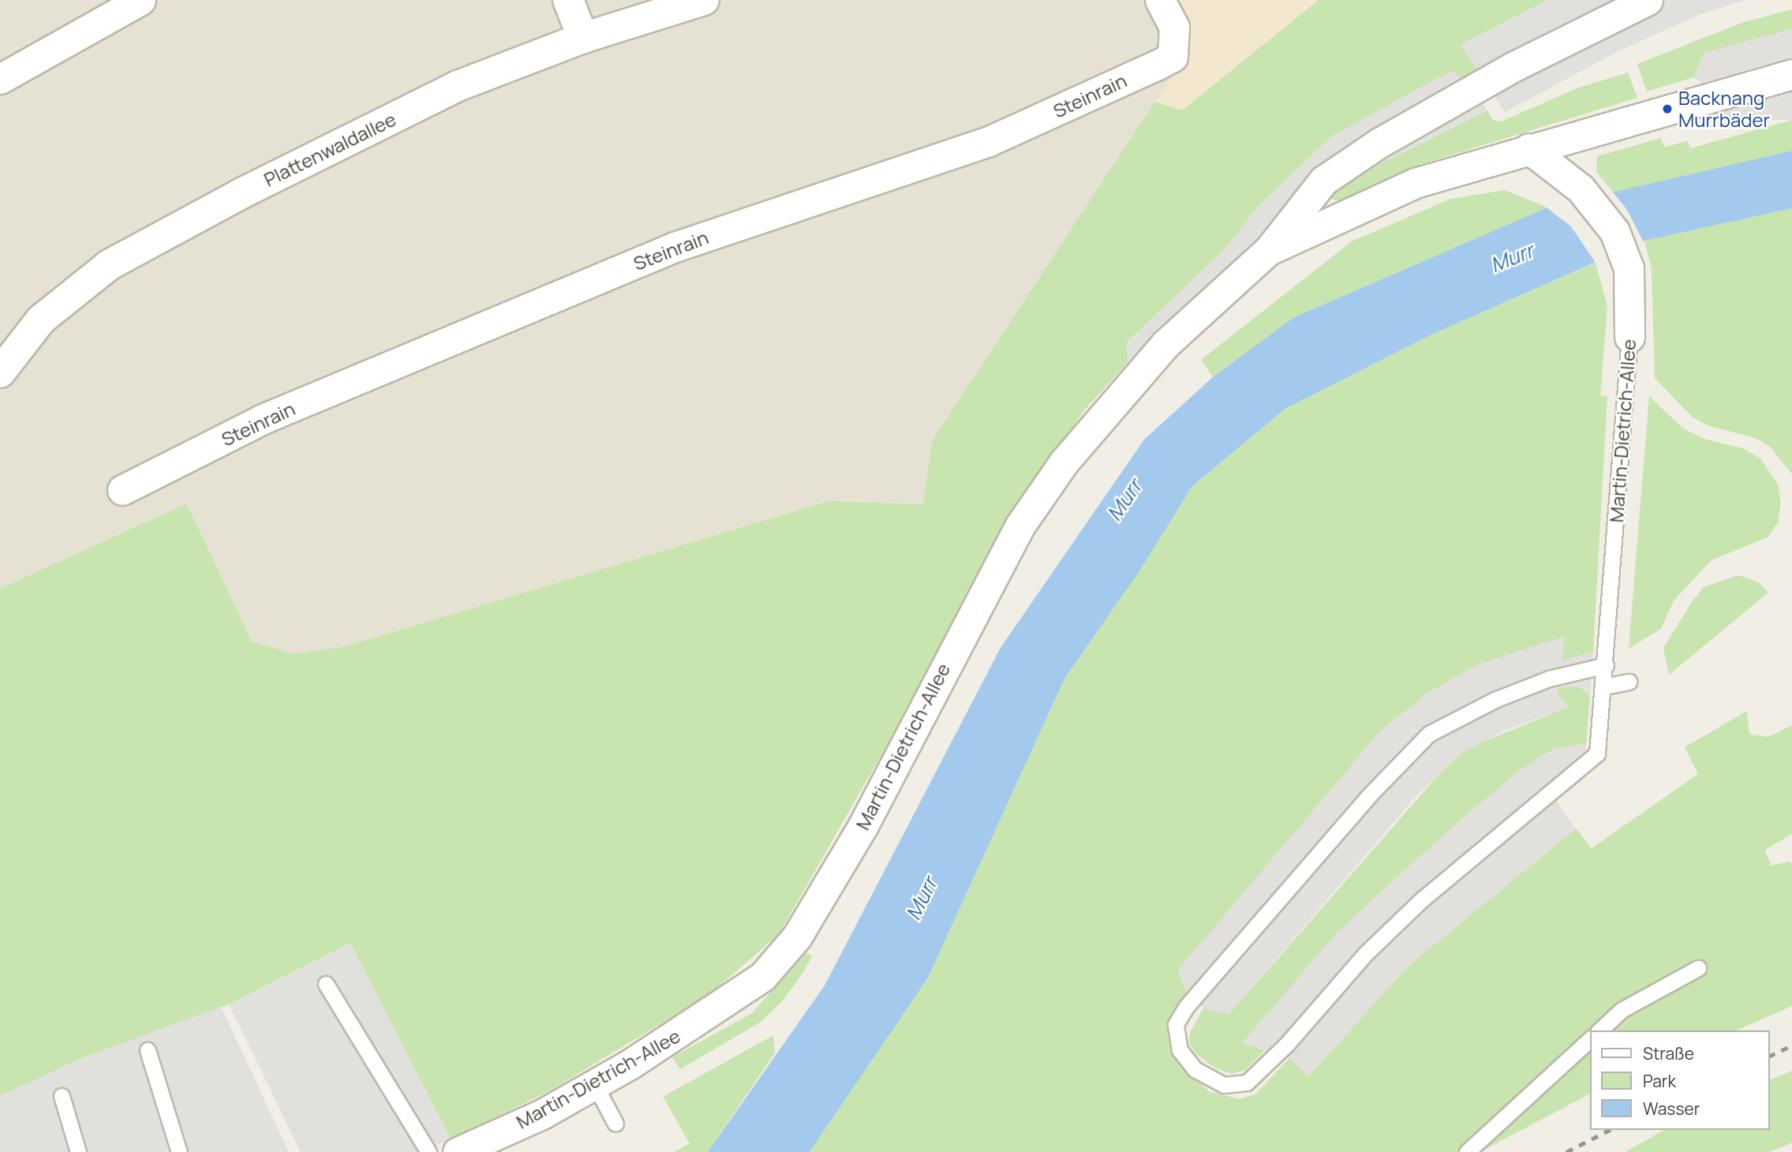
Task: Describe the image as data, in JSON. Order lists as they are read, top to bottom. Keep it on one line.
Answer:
{"streets":{"street":["Steinrain","Plattenwaldallee","Martin-Dietrich-Allee"]},"water":["Murr"],"places":["Backnang Murrbäder"],"legend":["Straße","Park","Wasser"]}
